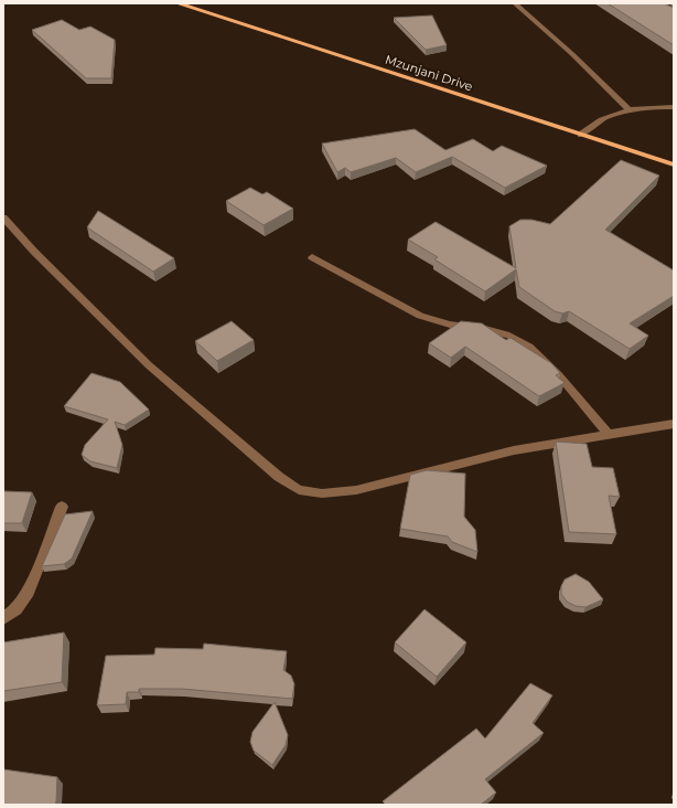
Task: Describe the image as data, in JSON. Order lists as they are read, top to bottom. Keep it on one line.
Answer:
{"streets":{"main road":["Mzunjani Drive"]}}
